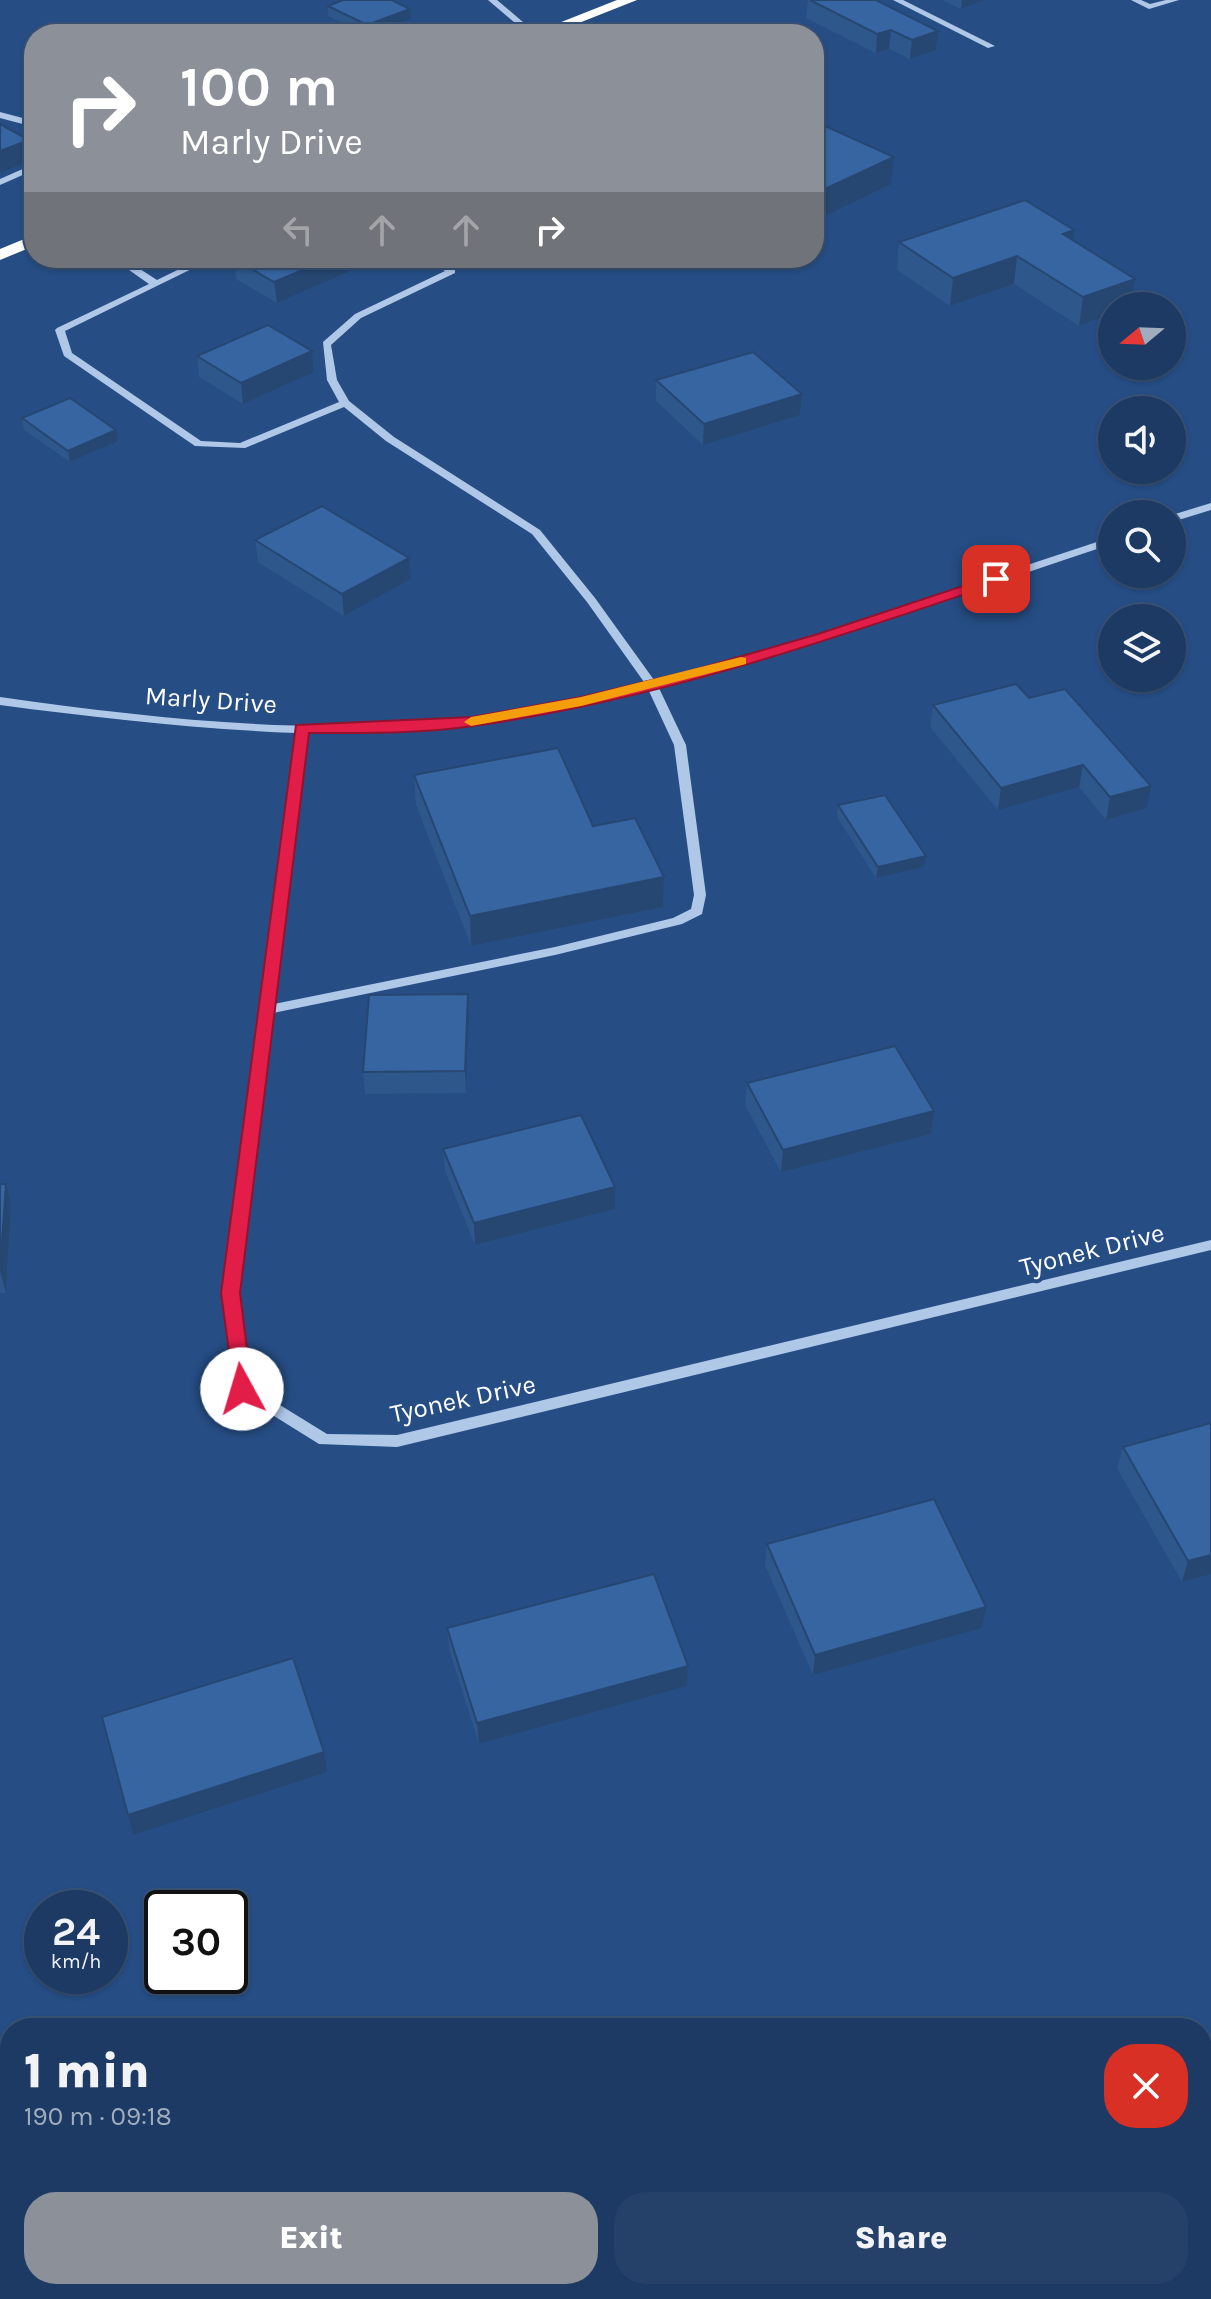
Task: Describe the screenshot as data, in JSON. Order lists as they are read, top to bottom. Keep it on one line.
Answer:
{"streets":{"street":["Marly Drive","Tyonek Drive"]},"crossings":[["Marly Drive","Tyonek Drive"]],"north":"left","page":{"turn":["100 m","Marly Drive"],"speed":"24 km/h","limit":"30","heading":["1 min","190 m · 09:18"],"buttons":["Exit","Share"]}}
